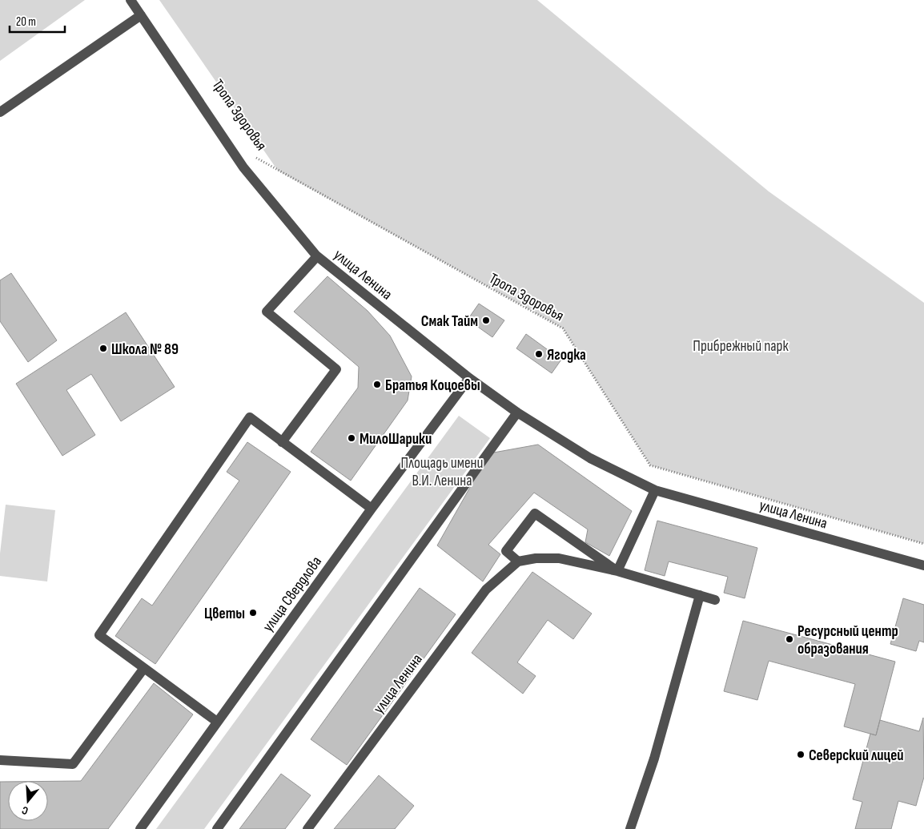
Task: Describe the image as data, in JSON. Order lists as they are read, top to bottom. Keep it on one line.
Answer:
{"streets":{"street":["улица Ленина","улица Свердлова"],"path":["Тропа Здоровья"]},"crossings":[["улица Ленина","улица Свердлова"]],"parks":["Прибрежный парк","Площадь имени В.И. Ленина"],"places":["Смак Тайм","Школа № 89","Ягодка","Братья Коцоевы","МилоШарики","Цветы","Ресурсный центр образования","Северский лицей"],"scale_bar":"20 m","north":"bottom"}
